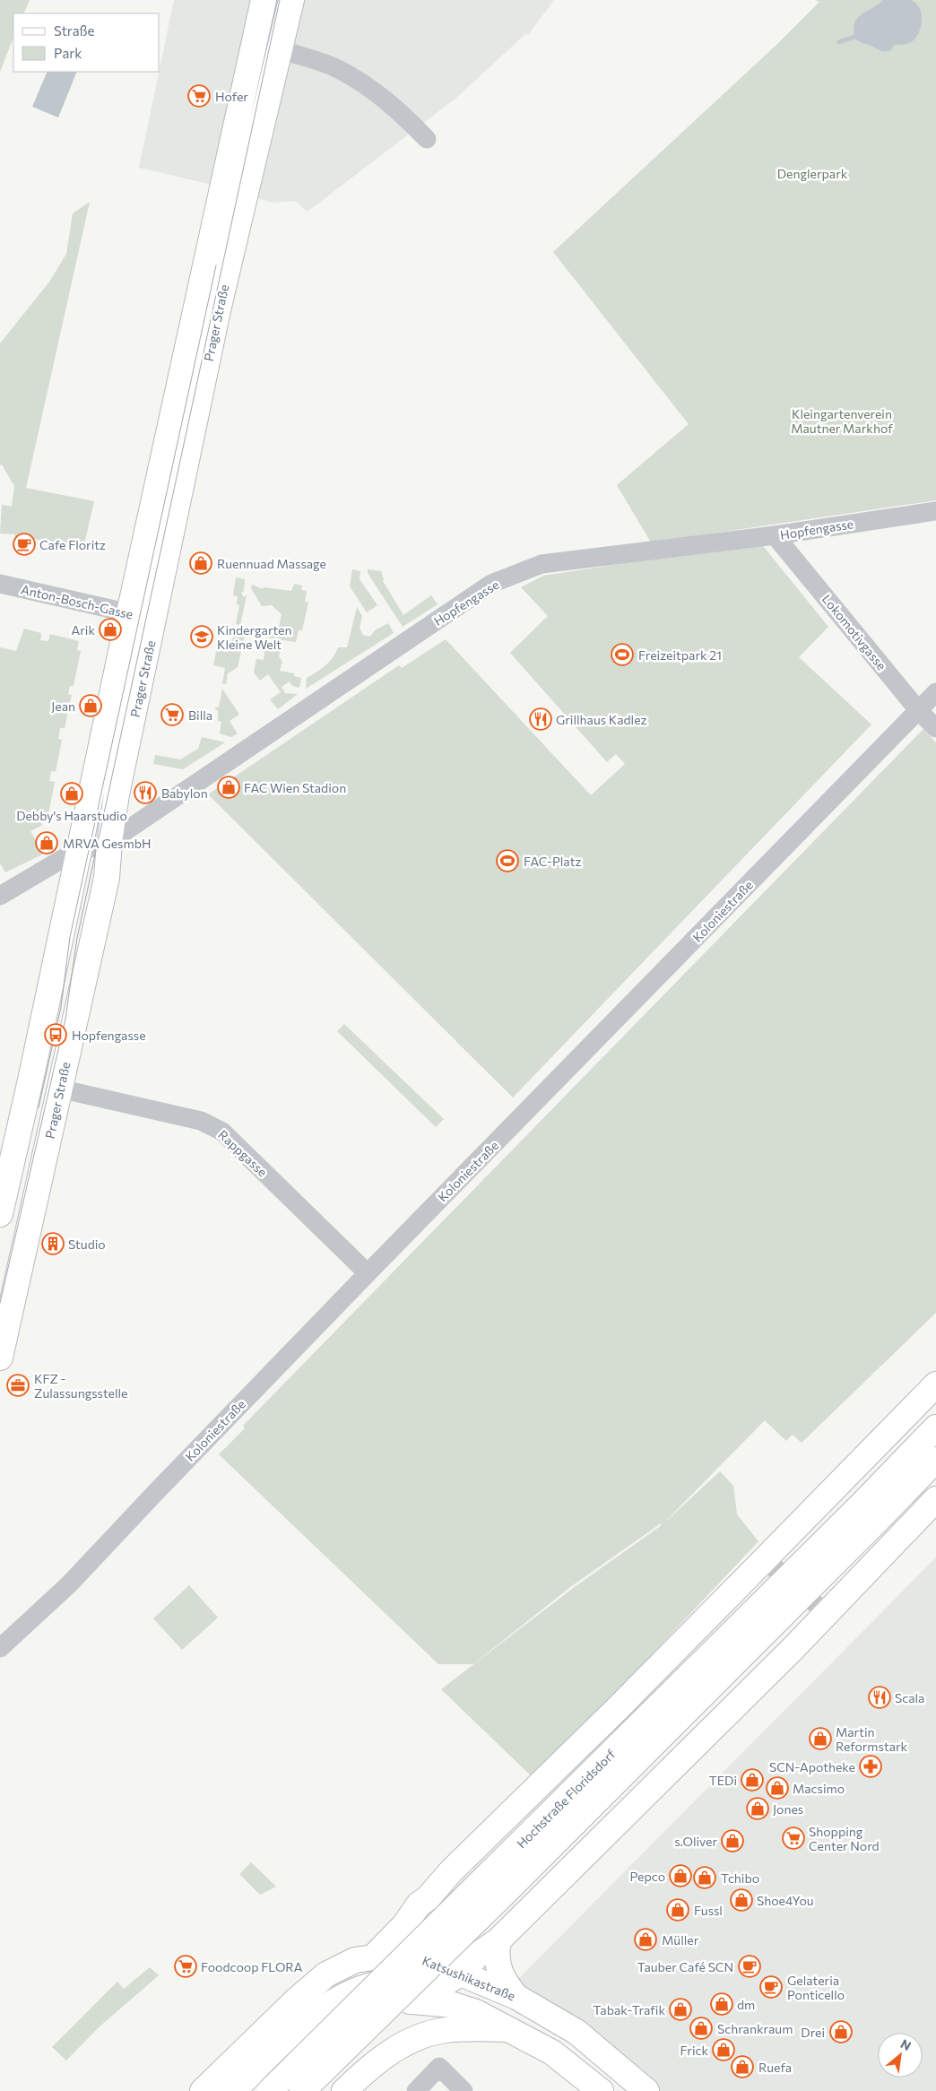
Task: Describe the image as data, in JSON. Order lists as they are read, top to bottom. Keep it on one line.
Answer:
{"streets":{"main road":["Prager Straße","Hochstraße Floridsdorf","Katsushikastraße"],"street":["Hopfengasse","Anton-Bosch-Gasse","Lokomotivgasse","Koloniestraße","Rappgasse"]},"crossings":[["Prager Straße","Hopfengasse"],["Prager Straße","Anton-Bosch-Gasse"],["Prager Straße","Rappgasse"],["Hopfengasse","Lokomotivgasse"],["Lokomotivgasse","Koloniestraße"],["Koloniestraße","Rappgasse"]],"parks":["Denglerpark","Kleingartenverein Mautner Markhof"],"places":{"supermarket":["Hofer","Billa","Shopping Center Nord","Foodcoop FLORA"],"cafe":["Cafe Floritz","Tauber Café SCN","Gelateria Ponticello"],"shop":["Ruennuad Massage","Arik","Jean","FAC Wien Stadion","Debby's Haarstudio","MRVA GesmbH","Martin Reformstark","TEDi","Macsimo","Jones","s.Oliver","Pepco","Tchibo","Shoe4You","Fussl","Müller","dm","Tabak-Trafik","Schrankraum","Drei","Frick","Ruefa"],"school or university":["Kindergarten Kleine Welt"],"sports":["Freizeitpark 21","FAC-Platz"],"restaurant":["Grillhaus Kadlez","Babylon","Scala"],"bus stop":["Hopfengasse"],"building":["Studio"],"office":["KFZ - Zulassungsstelle"],"pharmacy":["SCN-Apotheke"]},"legend":["Straße","Park"],"north":"top right"}
